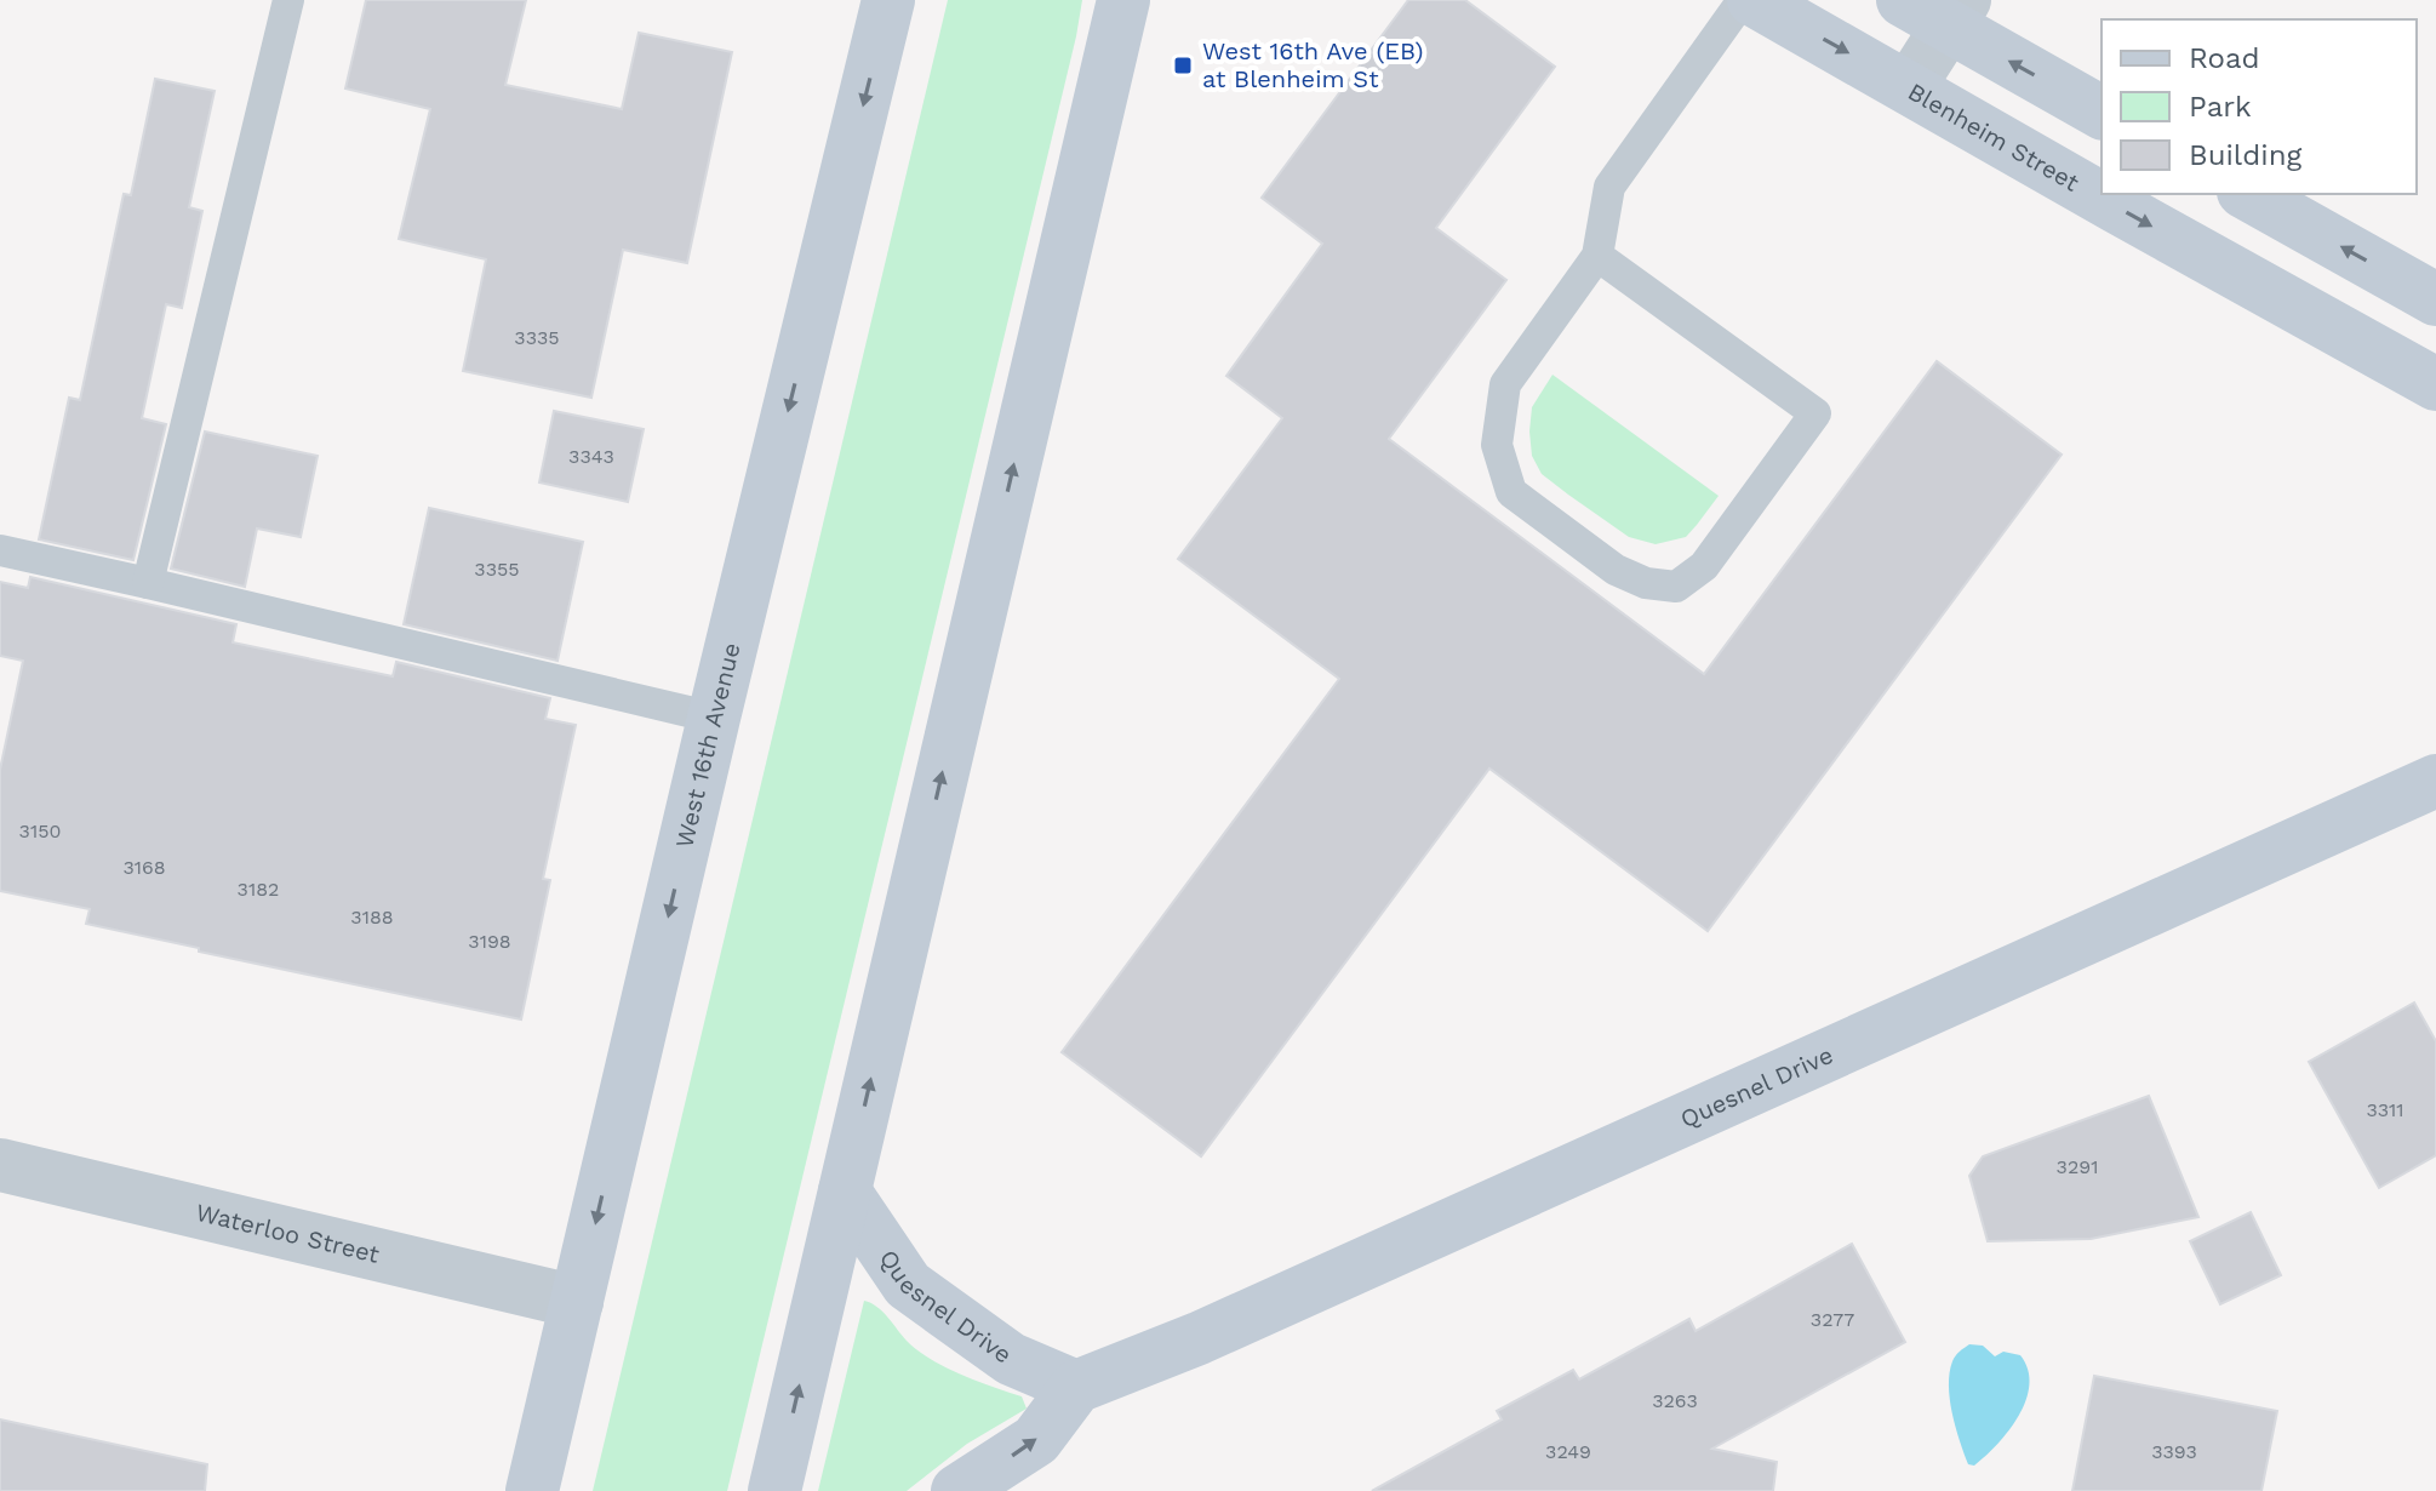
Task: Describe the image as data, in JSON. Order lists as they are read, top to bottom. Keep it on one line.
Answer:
{"streets":{"street":["Blenheim Street","West 16th Avenue","Quesnel Drive","Waterloo Street"]},"crossings":[["West 16th Avenue","Waterloo Street"]],"places":{"transit":["West 16th Ave (EB) at Blenheim St"]},"house_numbers":["3335","3343","3355","3150","3168","3182","3188","3198","3311","3291","3277","3263","3249","3393"],"legend":["Road","Park","Building"]}
